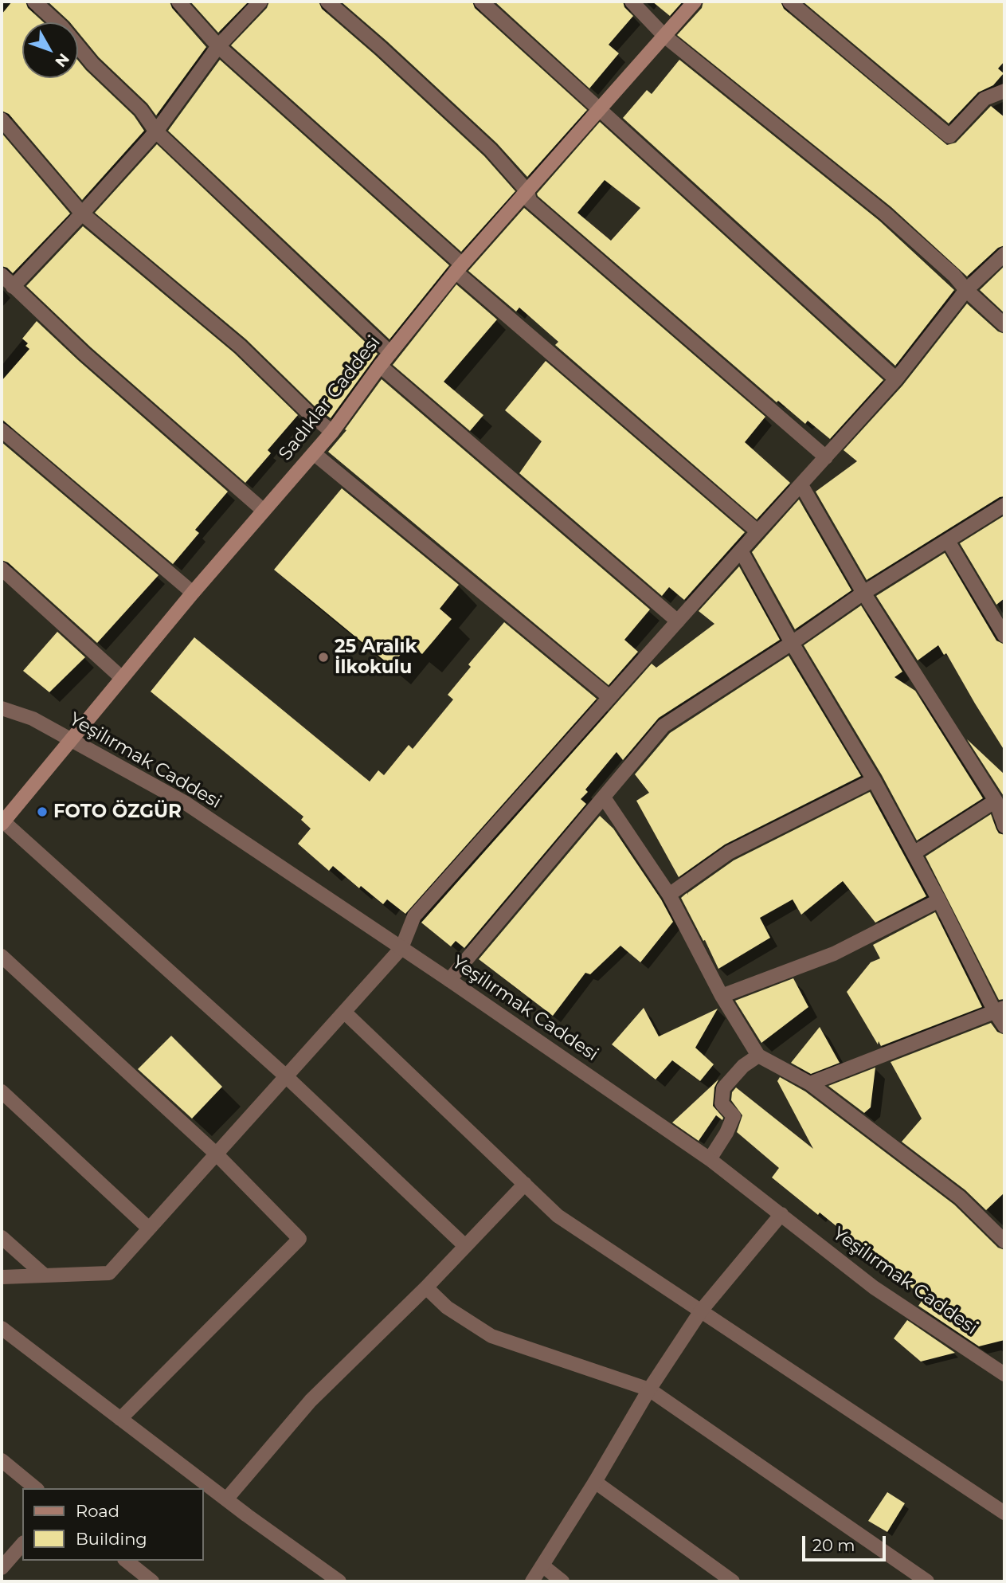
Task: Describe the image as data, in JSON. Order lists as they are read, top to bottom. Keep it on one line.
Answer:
{"streets":{"main road":["Sadıklar Caddesi"],"street":["Yeşilırmak Caddesi"]},"crossings":[["Sadıklar Caddesi","Yeşilırmak Caddesi"]],"places":["25 Aralık İlkokulu","FOTO ÖZGÜR"],"legend":["Road","Building"],"scale_bar":"20 m","north":"bottom right"}
